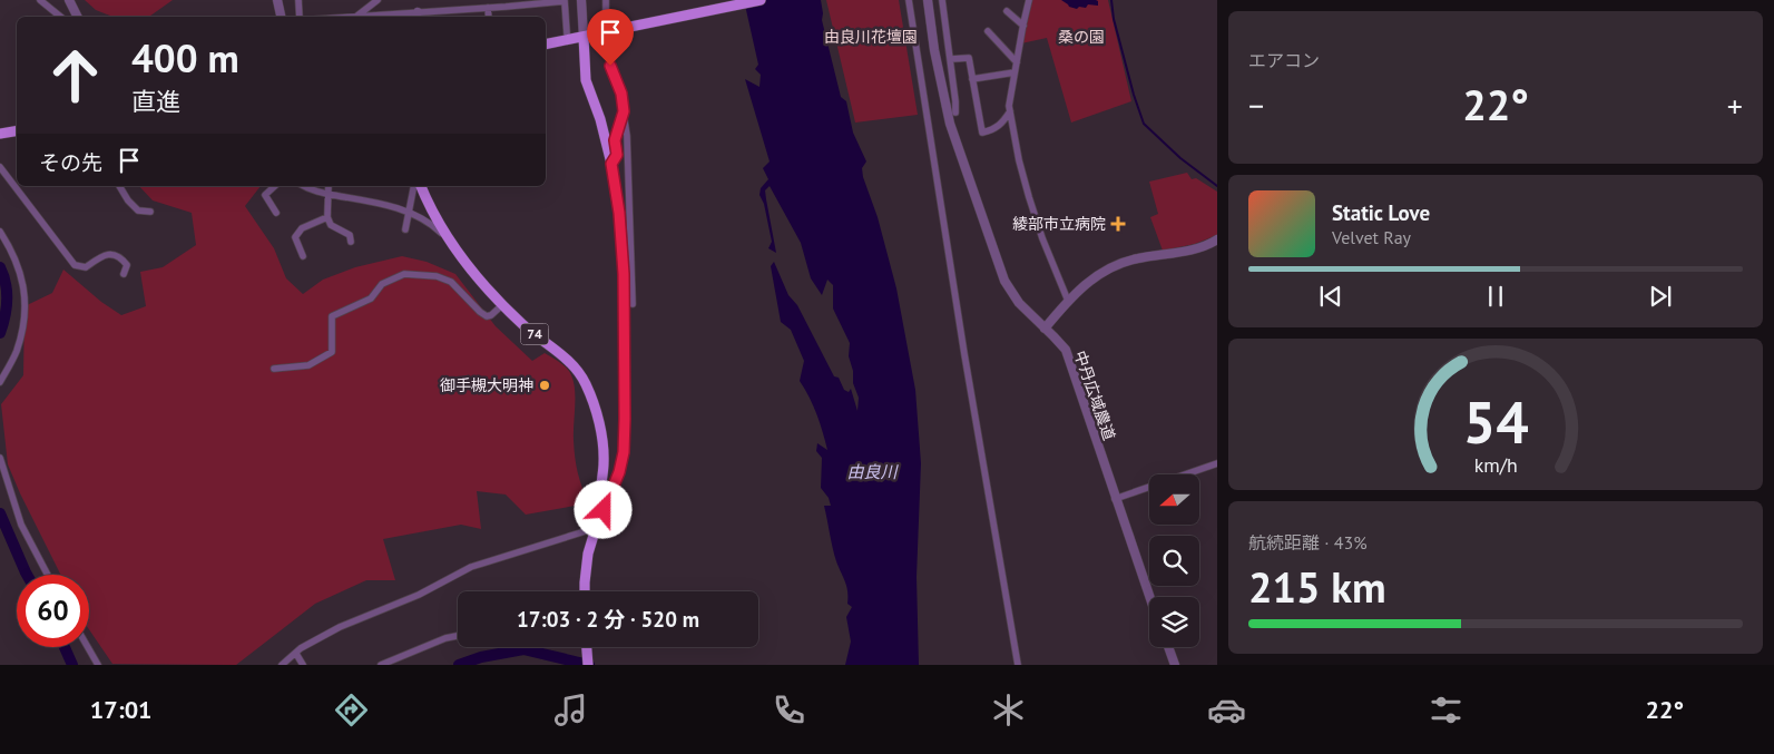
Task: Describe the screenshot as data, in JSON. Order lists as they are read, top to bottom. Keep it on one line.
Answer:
{"streets":{"main road":["74"],"street":["中丹広域農道"]},"water":["由良川"],"parks":["由良川花壇園","桑の園"],"places":{"health":["綾部市立病院"],"other":["御手槻大明神"]},"north":"left","page":{"tile":["エアコン",["航続距離 · 43%","215 km"]],"turn":["400 m","直進"],"heat":["−","22°","+"],"then":"その先","song":["Static Love","Velvet Ray"],"limit":"60","trip":"17:03 · 2 分 · 520 m","tabs":["17:01","22°"],"gauge":["54","km/h"]}}
